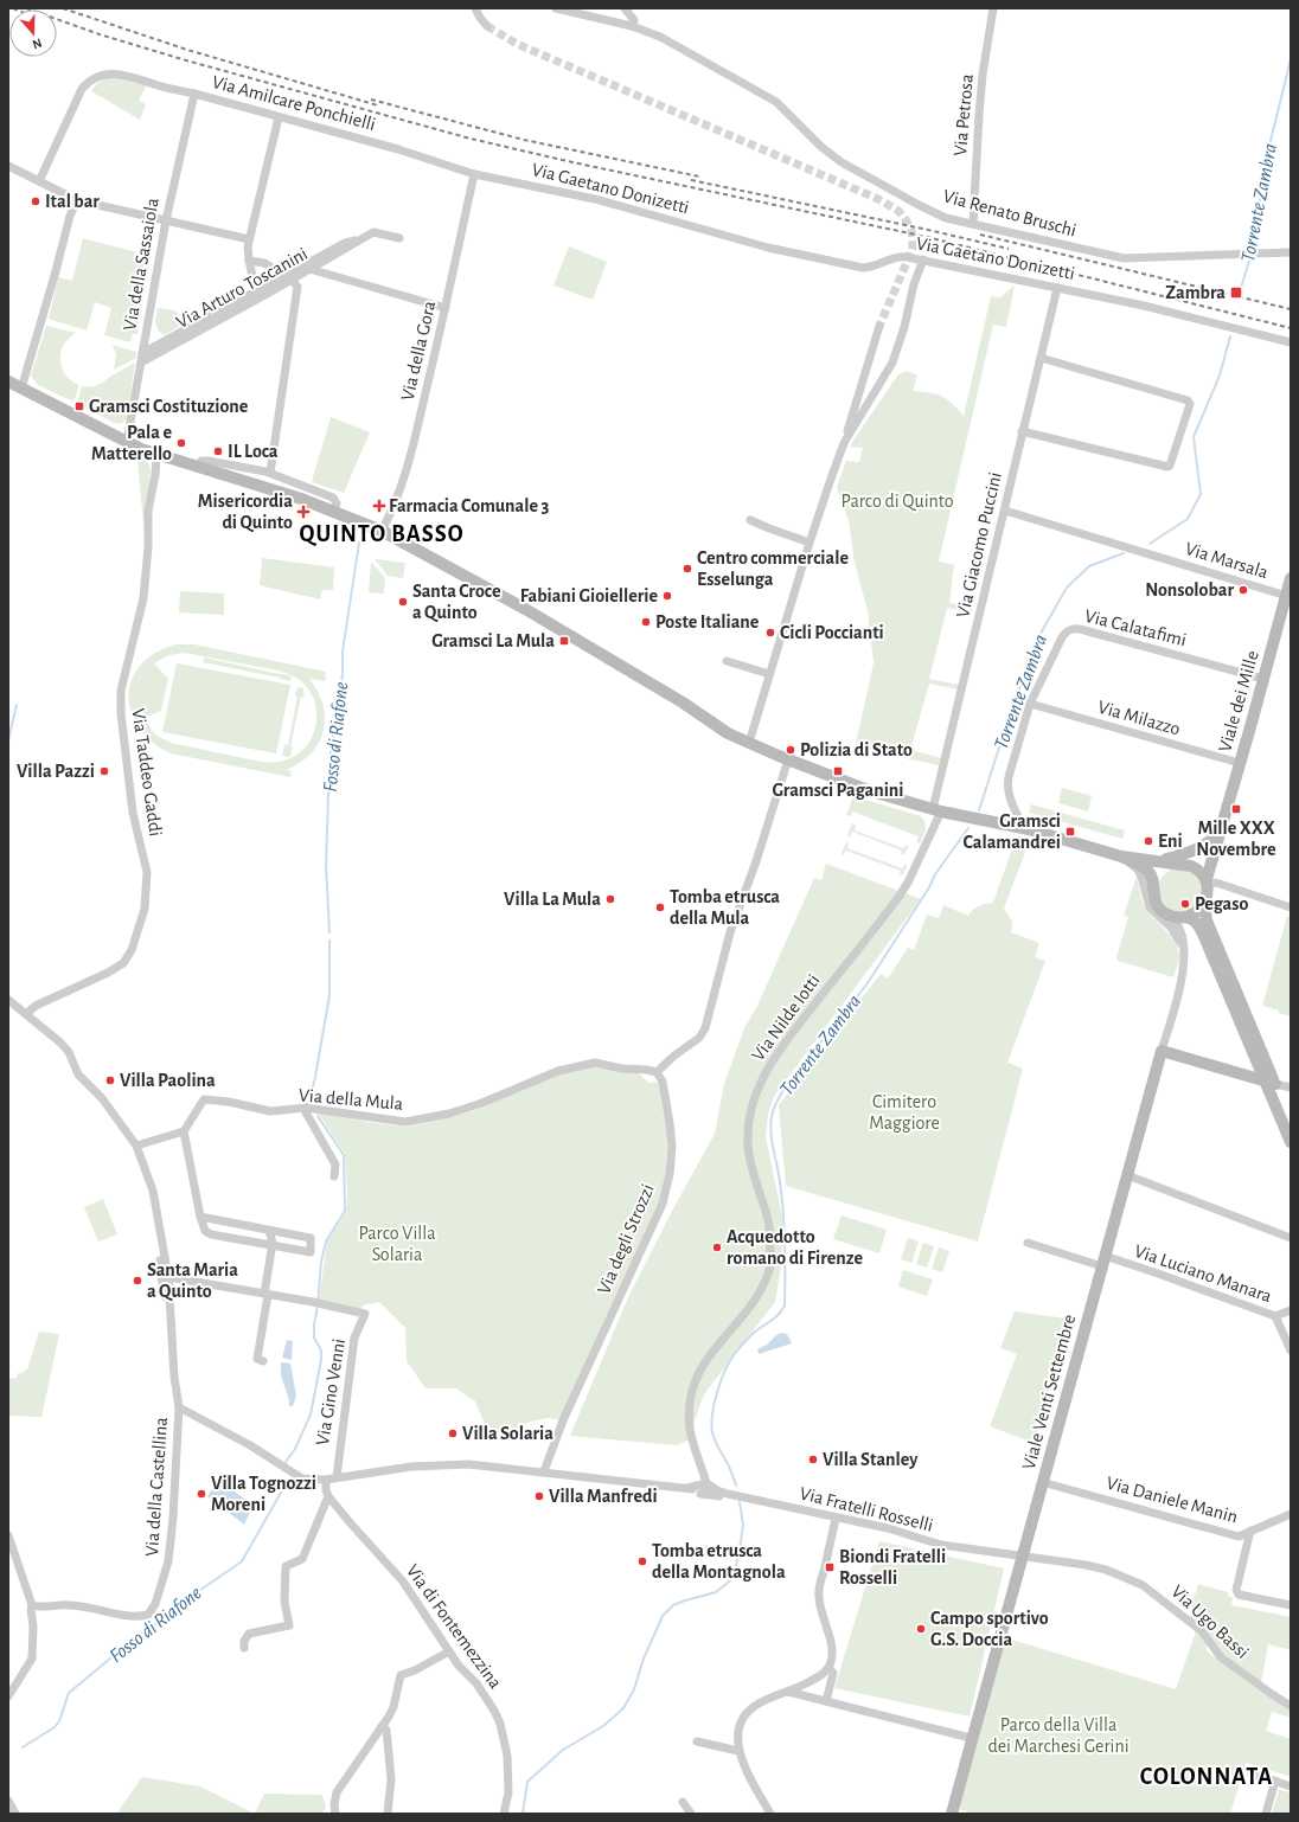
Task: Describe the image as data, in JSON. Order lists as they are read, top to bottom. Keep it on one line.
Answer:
{"streets":{"main road":["Viale dei Mille","Viale Venti Settembre"],"street":["Via Amilcare Ponchielli","Via Petrosa","Via Gaetano Donizetti","Via Renato Bruschi","Via della Sassaiola","Via Arturo Toscanini","Via della Gora","Via Giacomo Puccini","Via Marsala","Via Calatafimi","Via Milazzo","Via Taddeo Gaddi","Via Nilde Iotti","Via della Mula","Via degli Strozzi","Via Luciano Manara","Via Gino Venni","Via della Castellina","Via Daniele Manin","Via Fratelli Rosselli","Via Ugo Bassi","Via di Fontemezzina"]},"crossings":[["Via Amilcare Ponchielli","Via Gaetano Donizetti"],["Via Amilcare Ponchielli","Via della Sassaiola"],["Via Amilcare Ponchielli","Via della Gora"],["Via Petrosa","Via Renato Bruschi"],["Via Gaetano Donizetti","Via della Gora"],["Via Gaetano Donizetti","Via Giacomo Puccini"],["Via della Sassaiola","Via Arturo Toscanini"],["Via Giacomo Puccini","Via Marsala"],["Via Giacomo Puccini","Via Nilde Iotti"],["Via Marsala","Viale dei Mille"],["Via Calatafimi","Viale dei Mille"],["Via Calatafimi","Via Milazzo"],["Viale dei Mille","Via Milazzo"],["Via Nilde Iotti","Via Fratelli Rosselli"],["Via della Mula","Via degli Strozzi"],["Via Luciano Manara","Viale Venti Settembre"],["Viale Venti Settembre","Via Daniele Manin"],["Viale Venti Settembre","Via Fratelli Rosselli"],["Viale Venti Settembre","Via Ugo Bassi"],["Via Fratelli Rosselli","Via Ugo Bassi"]],"districts":["QUINTO BASSO","COLONNATA"],"water":["Torrente Zambra","Fosso di Riafone"],"parks":["Parco di Quinto","Cimitero Maggiore","Parco Villa Solaria","Parco della Villa dei Marchesi Gerini"],"places":{"other":["Ital bar","Pala e Matterello","IL Loca","Centro commerciale Esselunga","Nonsolobar","Fabiani Gioiellerie","Santa Croce a Quinto","Poste Italiane","Cicli Poccianti","Polizia di Stato","Villa Pazzi","Eni","Villa La Mula","Pegaso","Tomba etrusca della Mula","Villa Paolina","Acquedotto romano di Firenze","Santa Maria a Quinto","Villa Solaria","Villa Stanley","Villa Tognozzi Moreni","Villa Manfredi","Tomba etrusca della Montagnola","Campo sportivo G.S. Doccia"],"transit":["Zambra","Gramsci Costituzione","Gramsci La Mula","Gramsci Paganini","Mille XXX Novembre","Gramsci Calamandrei","Biondi Fratelli Rosselli"],"health":["Farmacia Comunale 3","Misericordia di Quinto"]},"north":"bottom"}
